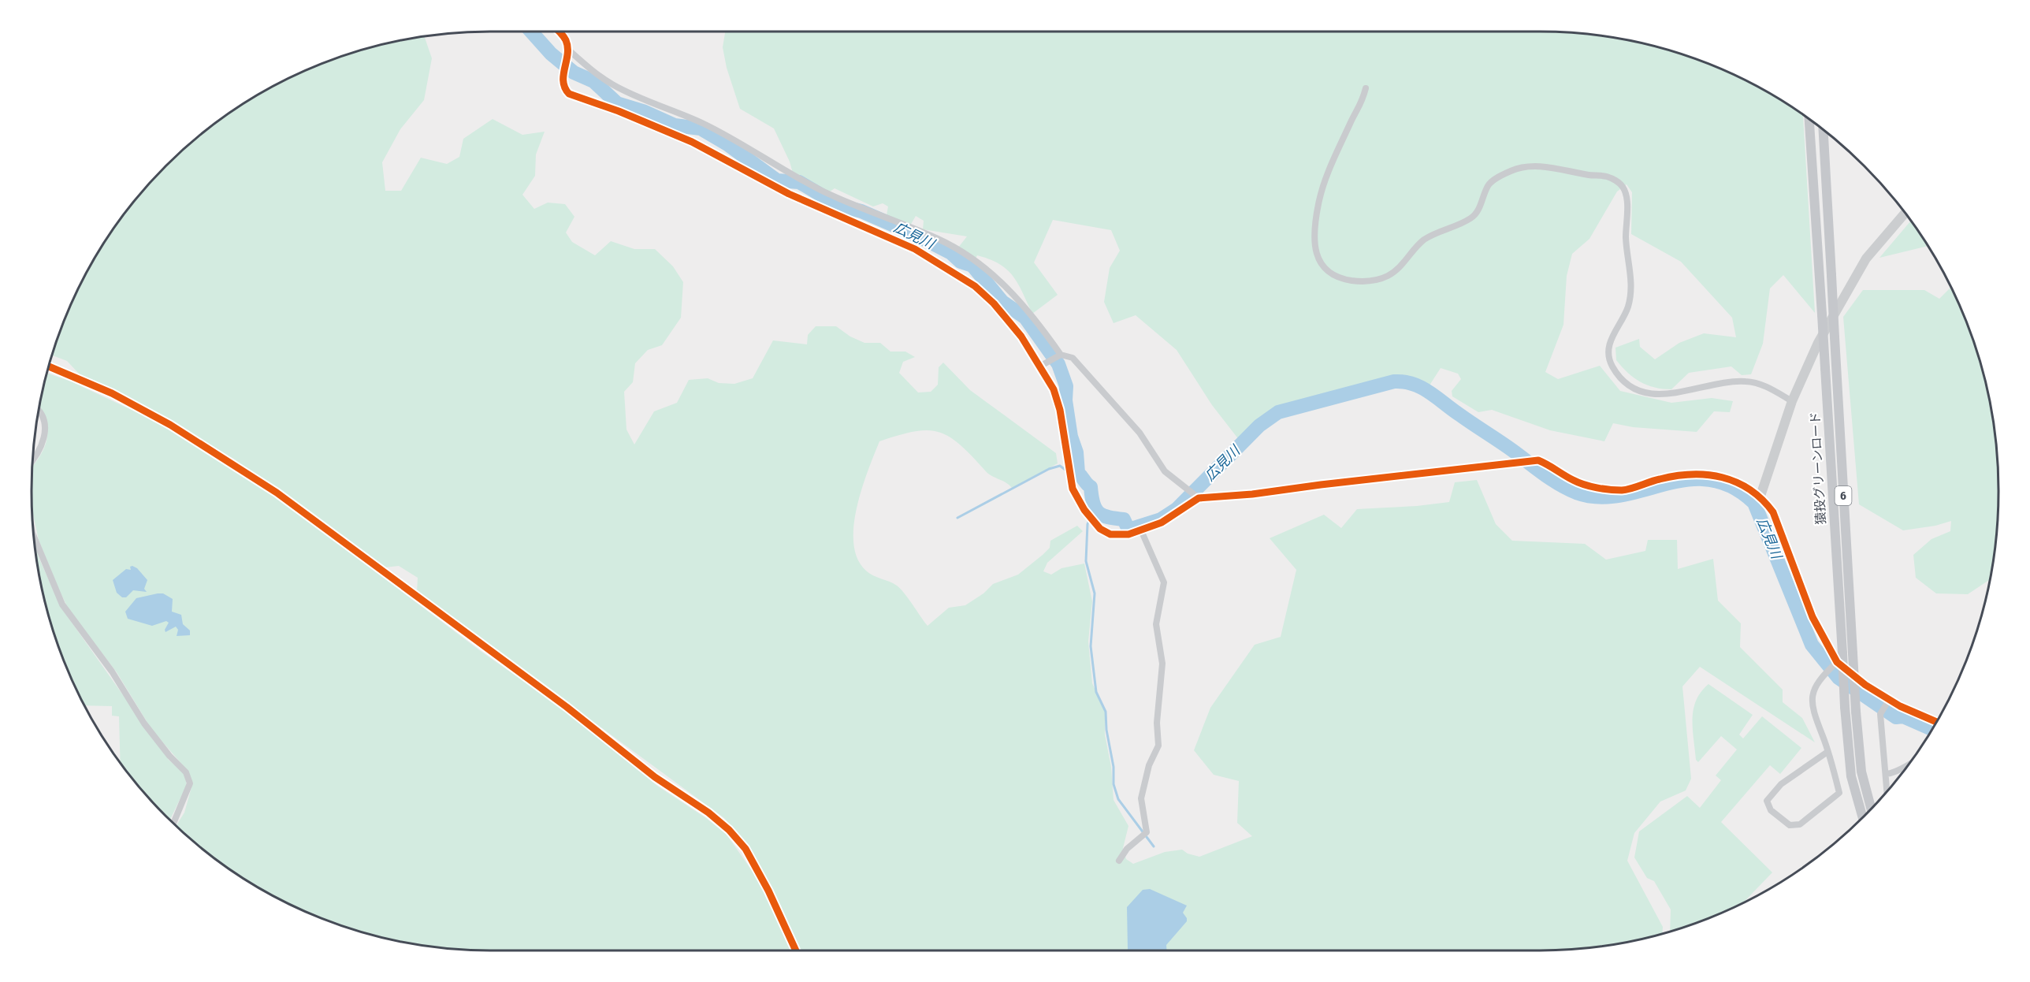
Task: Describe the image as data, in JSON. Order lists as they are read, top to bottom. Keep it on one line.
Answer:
{"streets":{"main road":["猿投グリーンロード","6"]},"water":["広見川"]}
